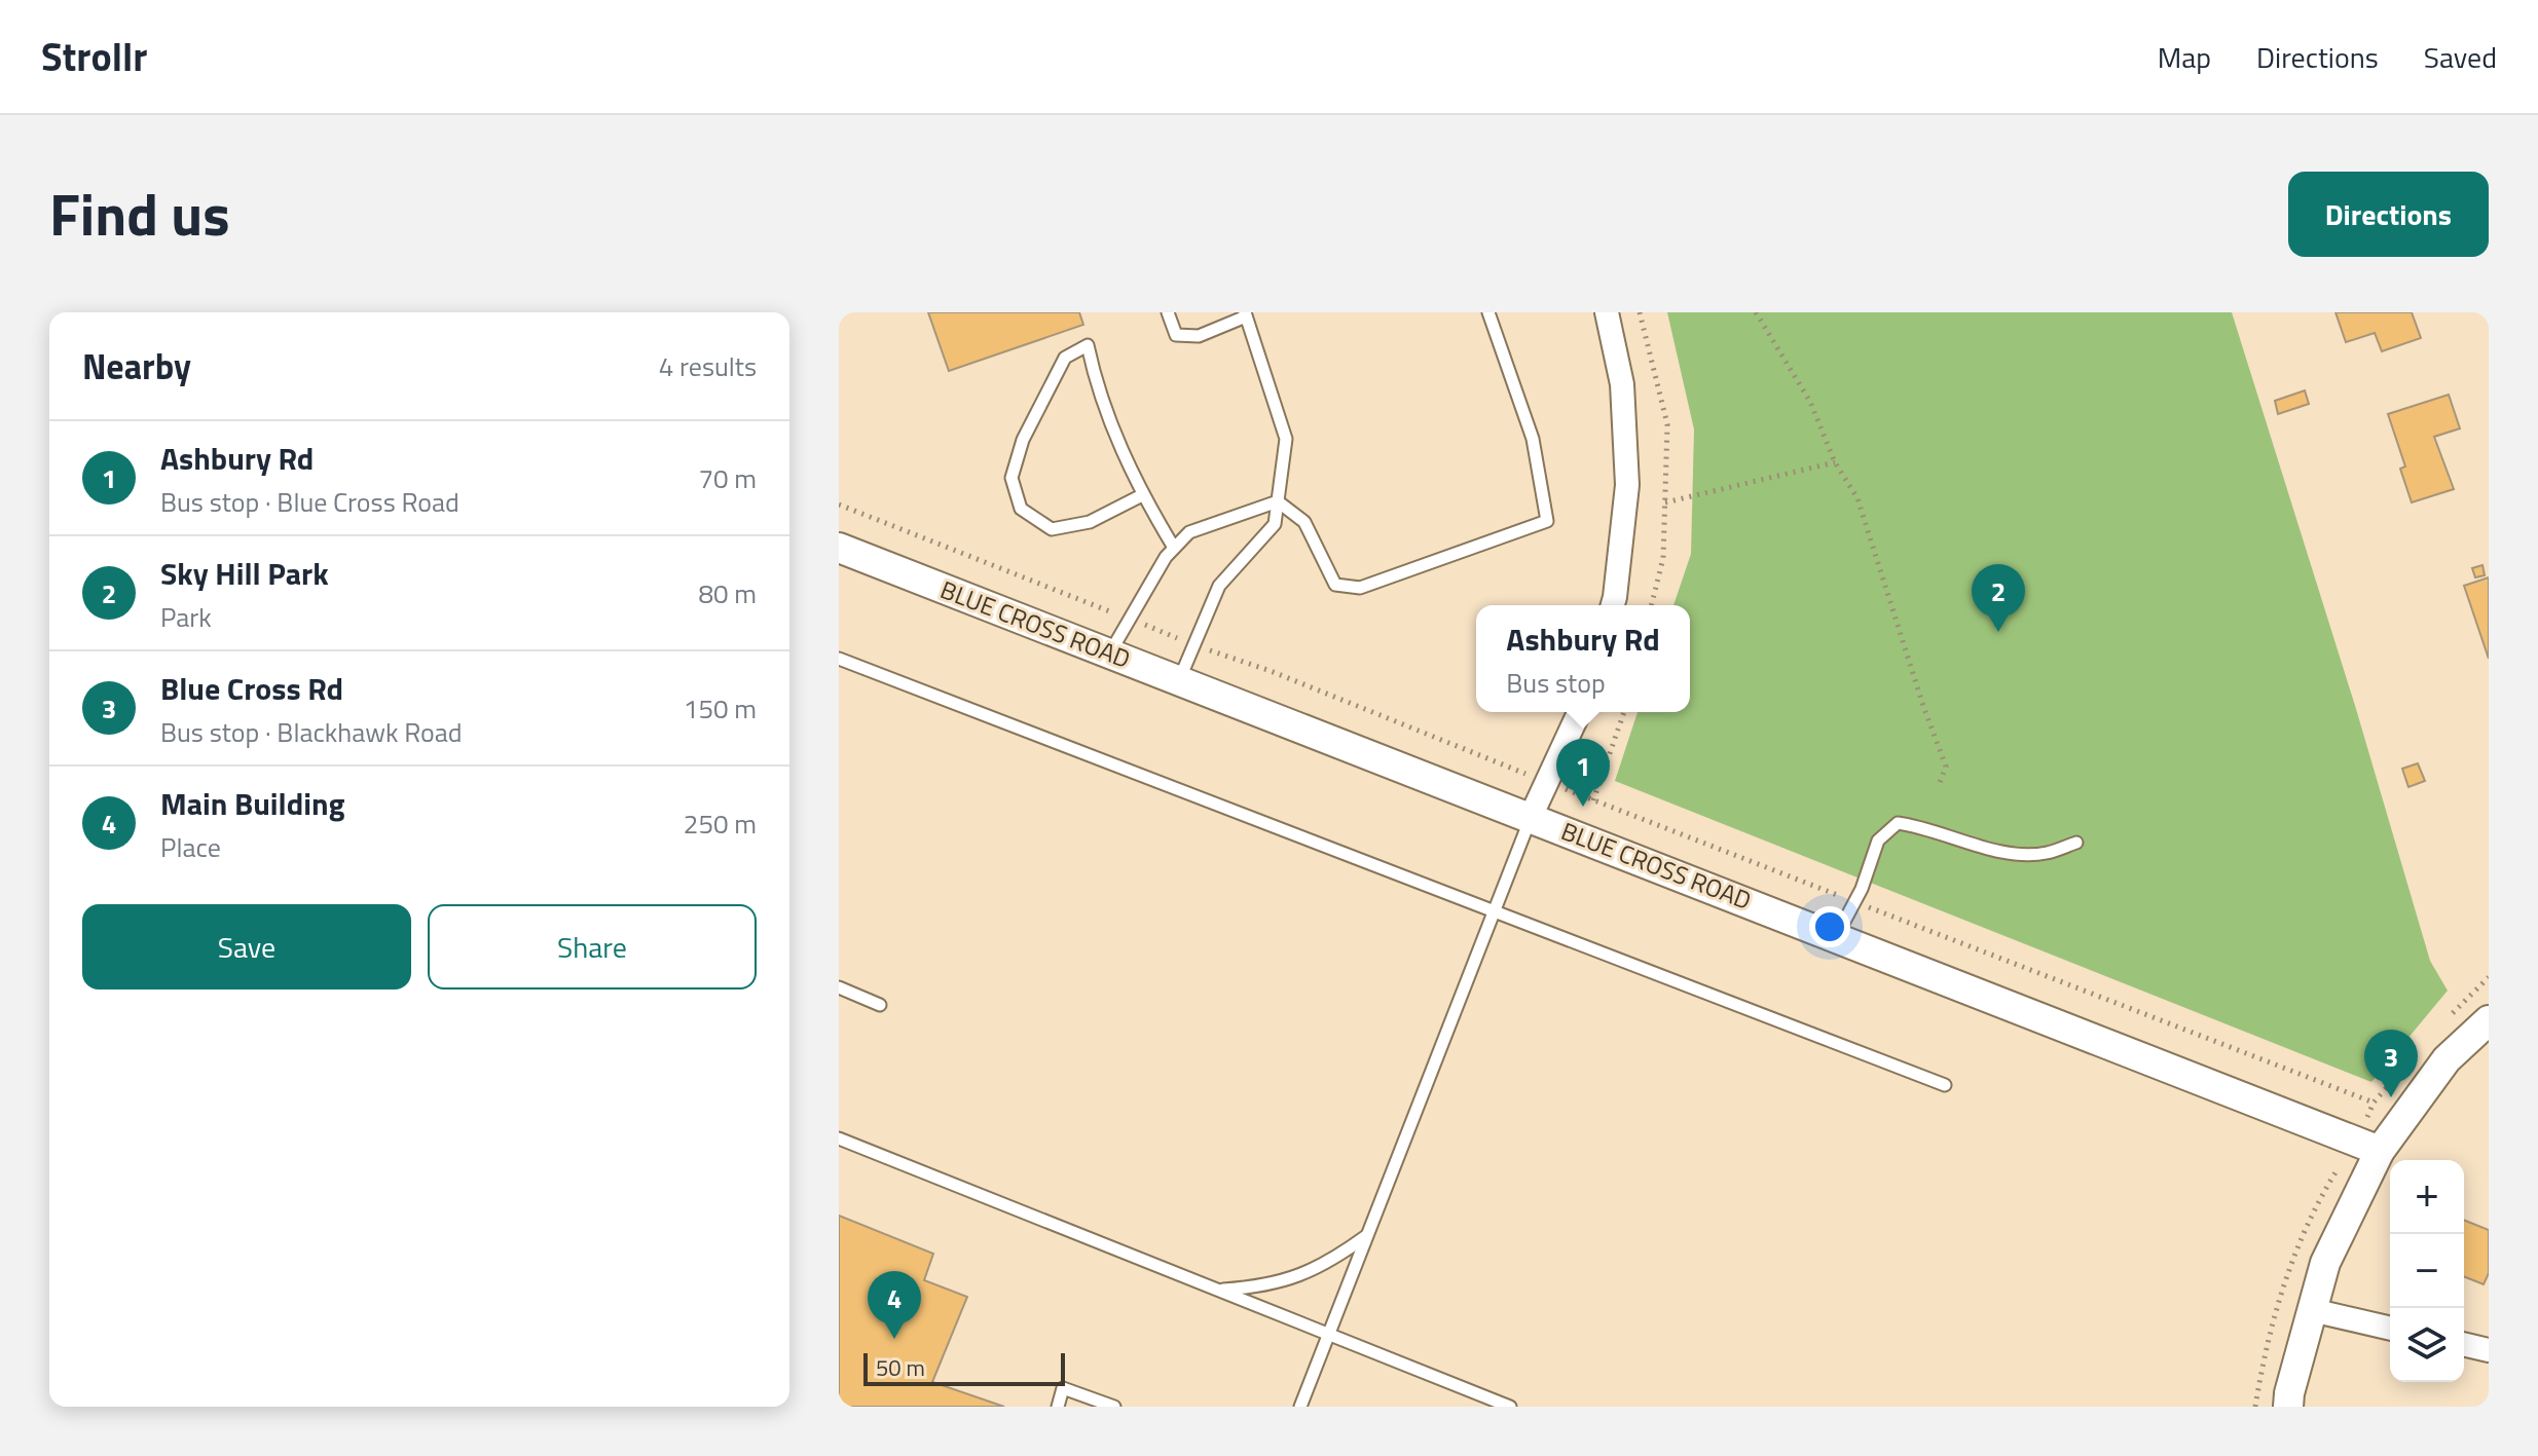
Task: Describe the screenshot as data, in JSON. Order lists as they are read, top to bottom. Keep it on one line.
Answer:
{"streets":{"street":["BLUE CROSS ROAD"]},"scale_bar":"50 m","page":{"header":"Strollr","nav":["Map","Directions","Saved"],"title":"Find us","buttons":["Directions",["Save","Share"]],"heading":["Nearby","4 results"],"list":[{"mark":"1","name":"Ashbury Rd","note":"Bus stop · Blue Cross Road","value":"70 m"},{"mark":"2","name":"Sky Hill Park","note":"Park","value":"80 m"},{"mark":"3","name":"Blue Cross Rd","note":"Bus stop · Blackhawk Road","value":"150 m"},{"mark":"4","name":"Main Building","note":"Place","value":"250 m"}],"pins":["2","1","3","4"],"popup":["Ashbury Rd","Bus stop"],"map_buttons":["+","−"],"scale":"50 m"}}
